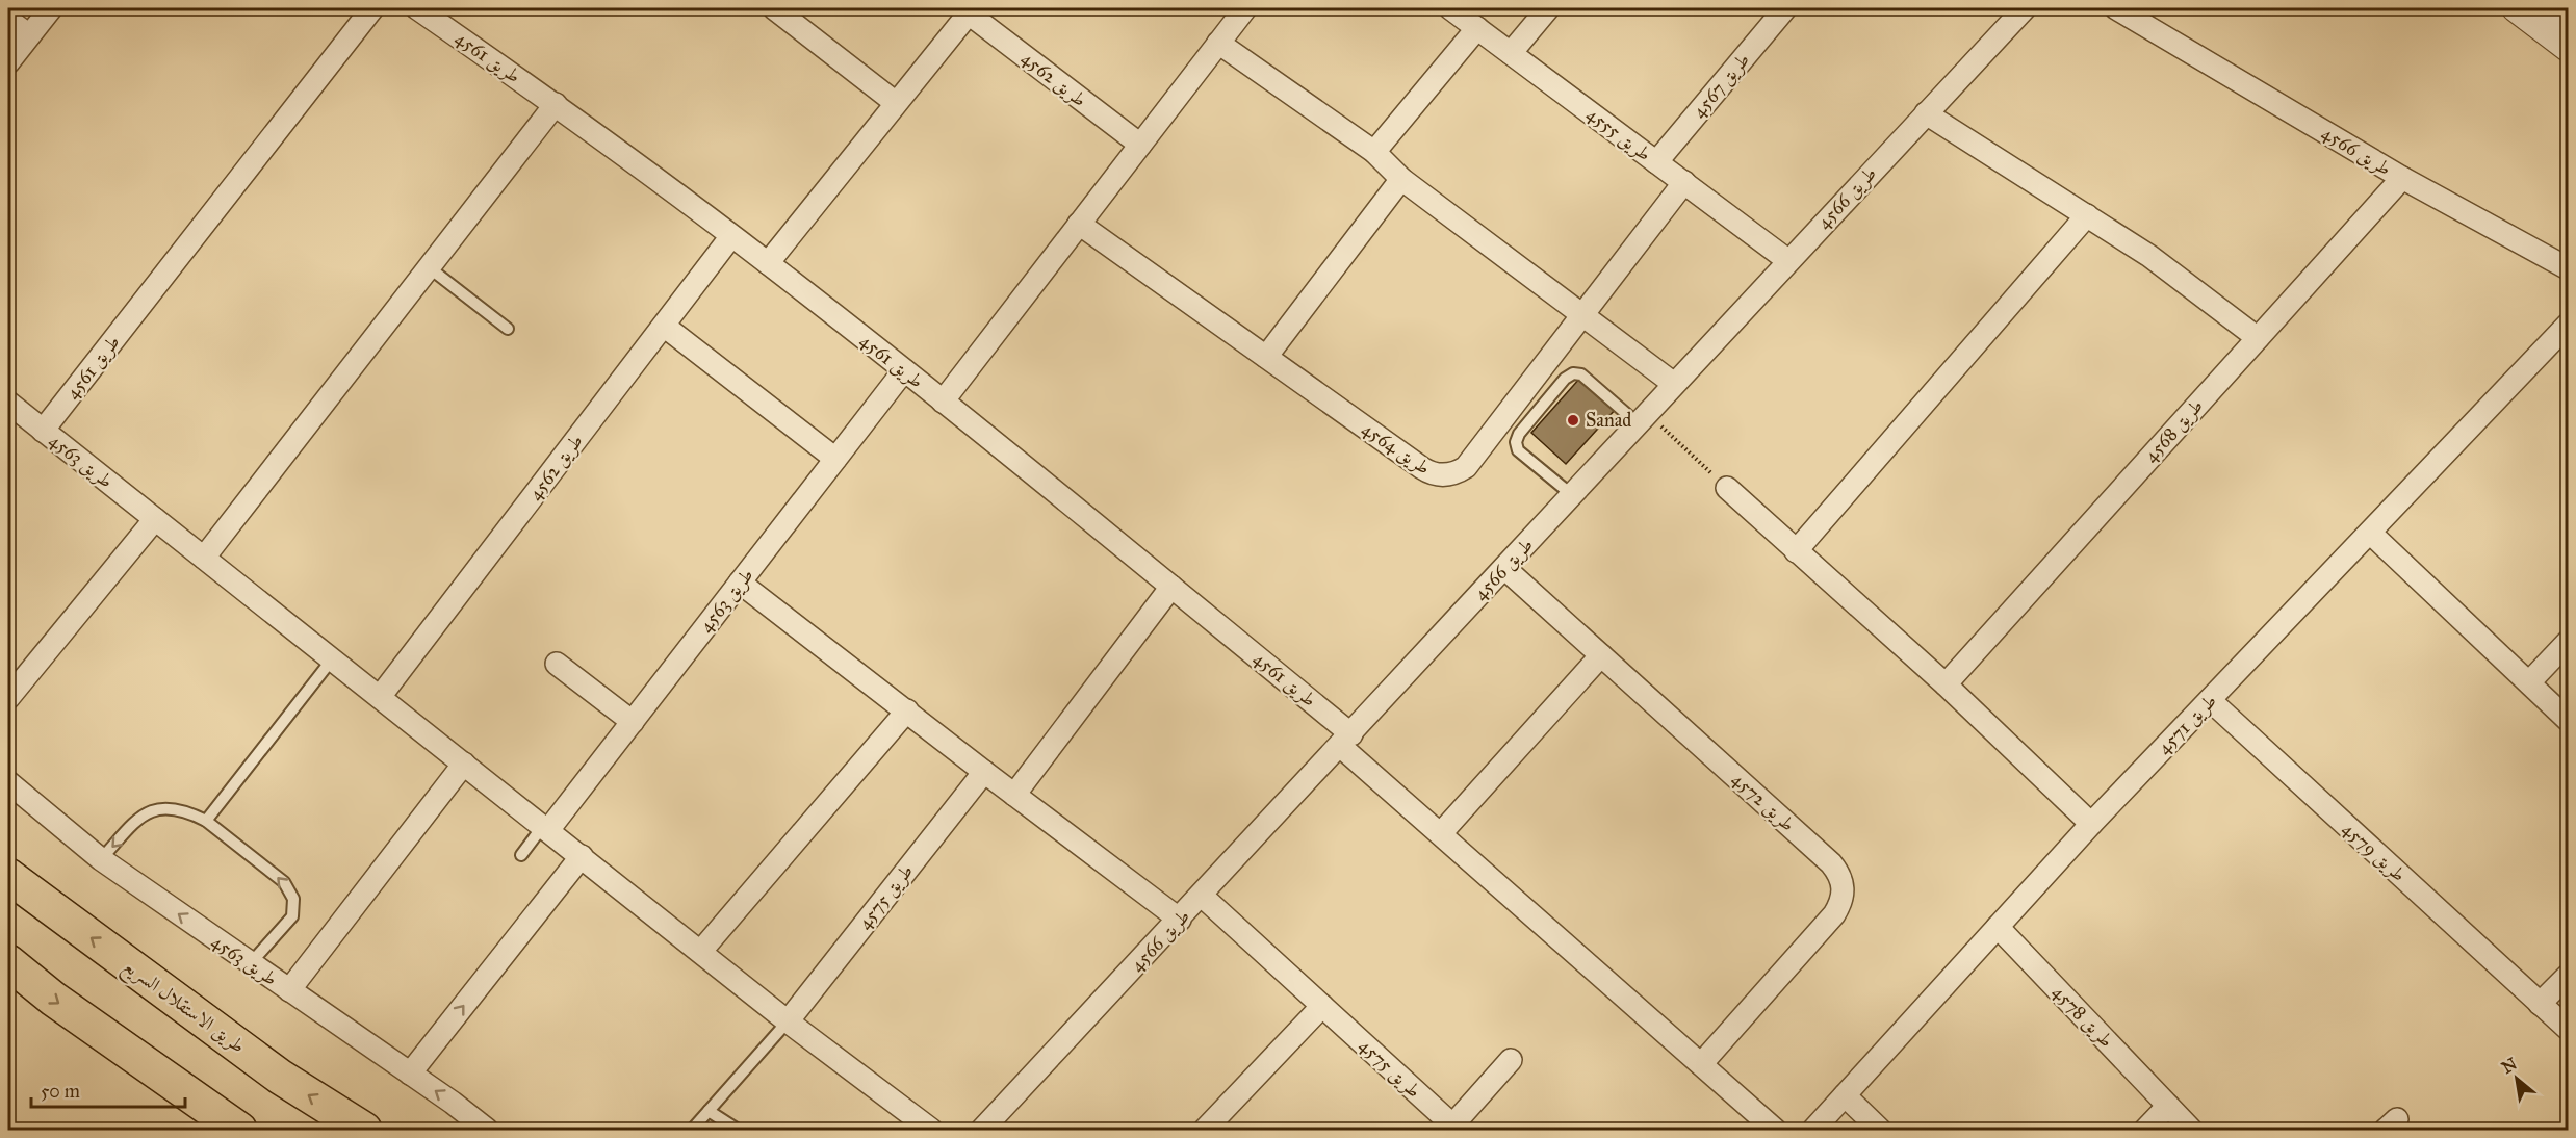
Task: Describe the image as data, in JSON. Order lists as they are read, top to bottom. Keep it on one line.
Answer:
{"streets":{"main road":["طريق الاستقلال السريع"],"street":["طريق 4561","طريق 4562","طريق 4567","طريق 4555","طريق 4566","طريق 4568","طريق 4564","طريق 4563","طريق 4571","طريق 4572","طريق 4579","طريق 4575","طريق 4578"]},"crossings":[["طريق 4561","طريق 4562"],["طريق 4561","طريق 4566"],["طريق 4561","طريق 4563"],["طريق 4562","طريق 4563"],["طريق 4567","طريق 4555"],["طريق 4555","طريق 4566"],["طريق 4555","طريق 4564"],["طريق 4566","طريق 4568"],["طريق 4566","طريق 4572"],["طريق 4566","طريق 4575"],["طريق 4563","طريق 4575"],["طريق 4571","طريق 4579"],["طريق 4571","طريق 4578"]],"places":["Sanad"],"scale_bar":"50 m","north":"top left"}
